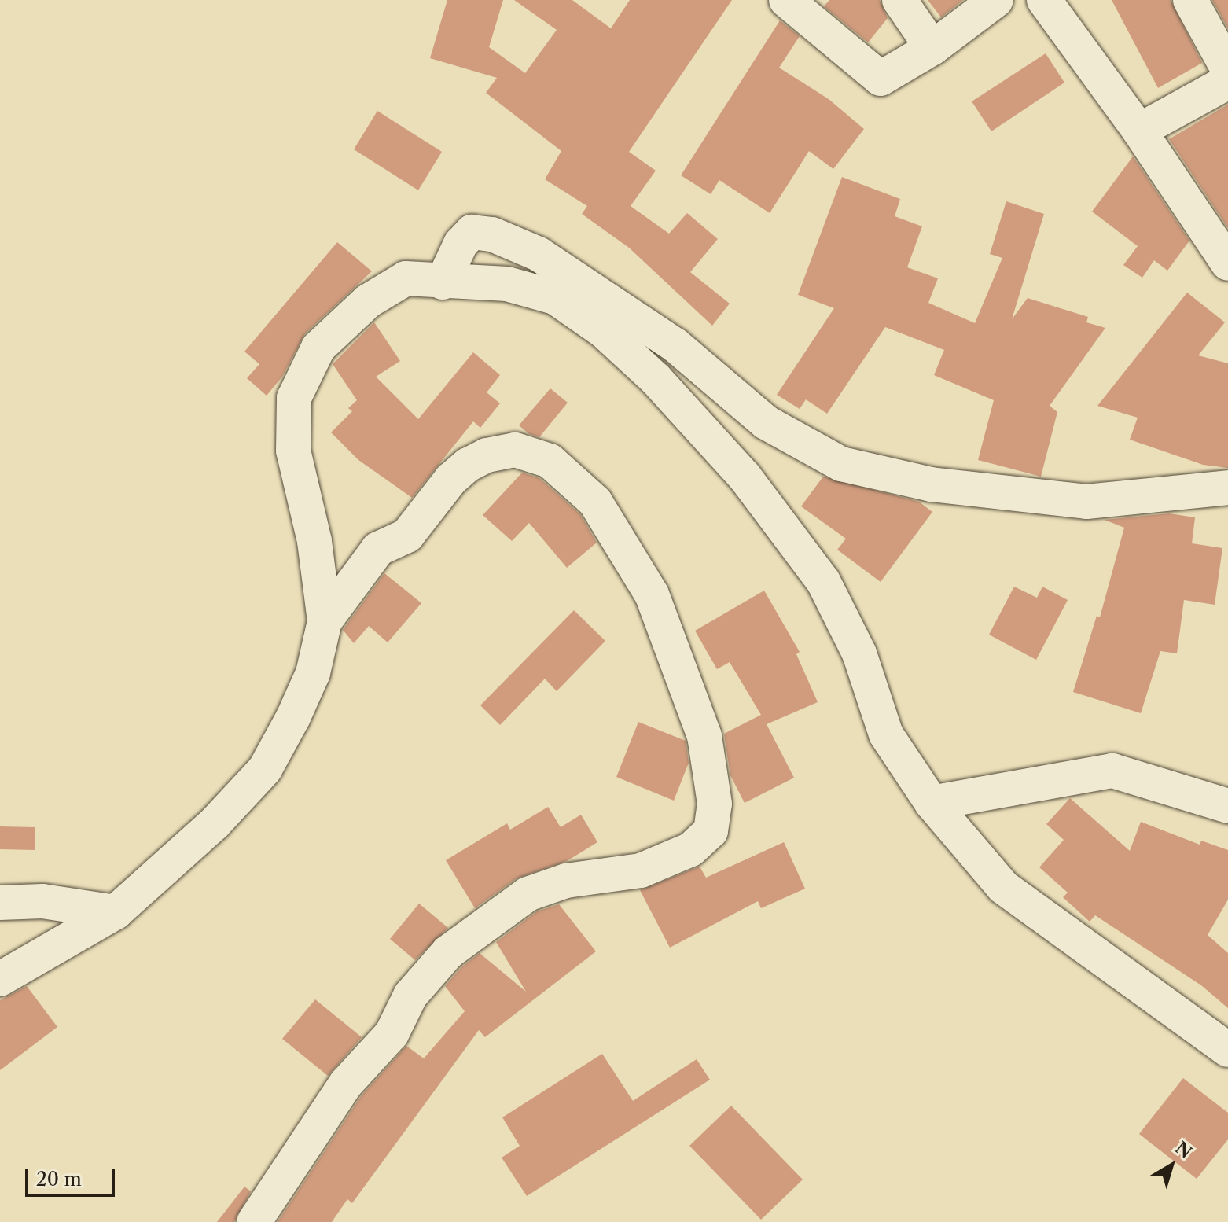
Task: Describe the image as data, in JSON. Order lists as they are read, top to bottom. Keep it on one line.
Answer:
{"scale_bar":"20 m","north":"top right"}
